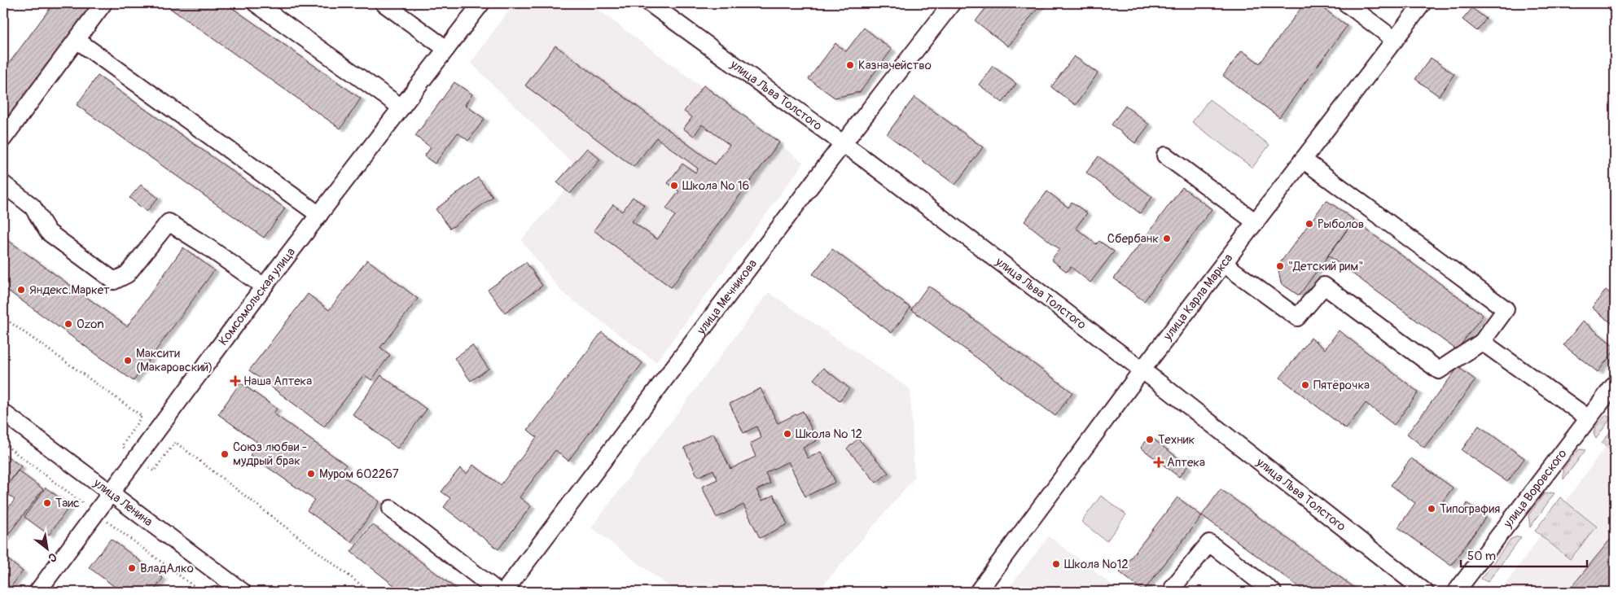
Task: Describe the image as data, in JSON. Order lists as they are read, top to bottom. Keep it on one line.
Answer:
{"streets":{"street":["улица Льва Толстого","Комсомольская улица","улица Карла Маркса","улица Мечникова","улица Воровского","улица Ленина"]},"crossings":[["улица Льва Толстого","улица Карла Маркса"],["улица Льва Толстого","улица Мечникова"],["Комсомольская улица","улица Ленина"]],"places":{"other":["Казначейство","Школа № 16","Рыболов","Сбербанк","\"Детский рим\"","Яндекс.Маркет","Ozon","Максити (Макаровский)","Пятёрочка","Школа № 12","Техник","Союз любви - мудрый брак","Муром 602267","Таис","Типография","Школа №12","ВладАлко"],"health":["Наша Аптека","Аптека"]},"scale_bar":"50 m","north":"bottom right"}
